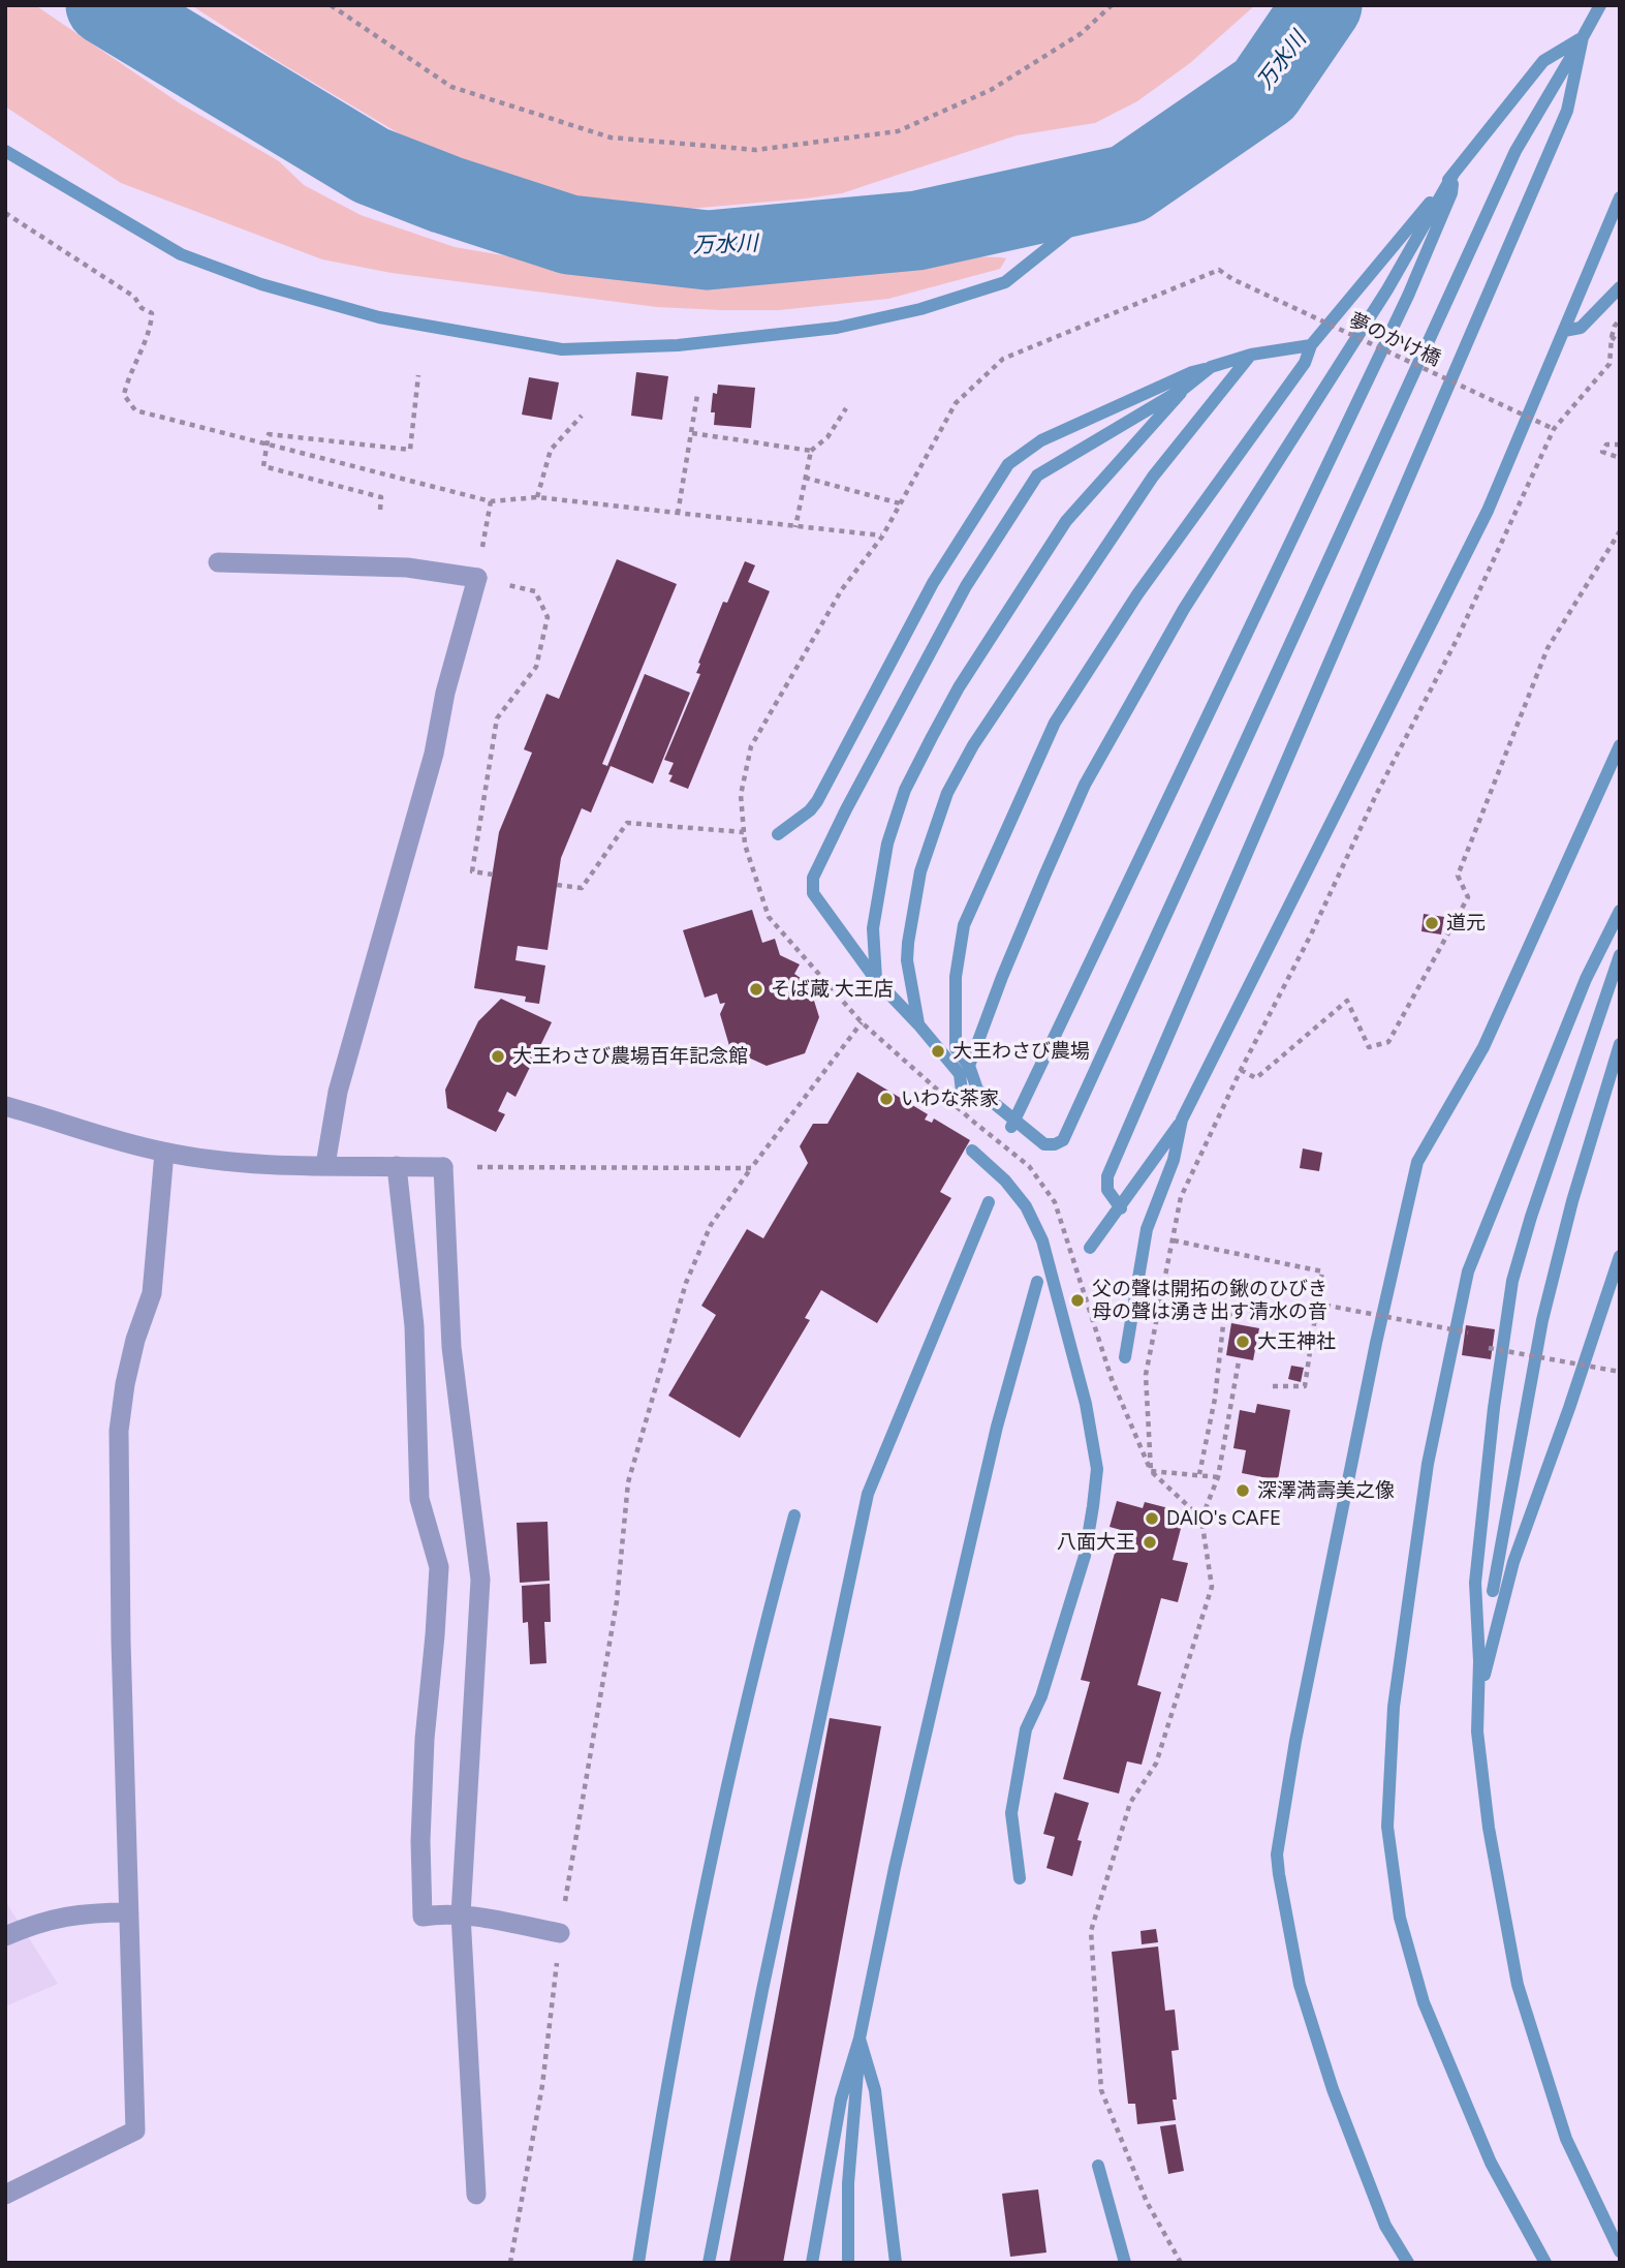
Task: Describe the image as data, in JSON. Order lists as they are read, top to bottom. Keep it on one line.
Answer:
{"streets":{"path":["夢のかけ橋"]},"water":["万水川"],"places":["道元","そば蔵 大王店","大王わさび農場","大王わさび農場百年記念館","いわな茶家","父の聲は開拓の鍬のひびき 母の聲は湧き出す清水の音","大王神社","深澤満壽美之像","DAIO's CAFE","八面大王"]}
